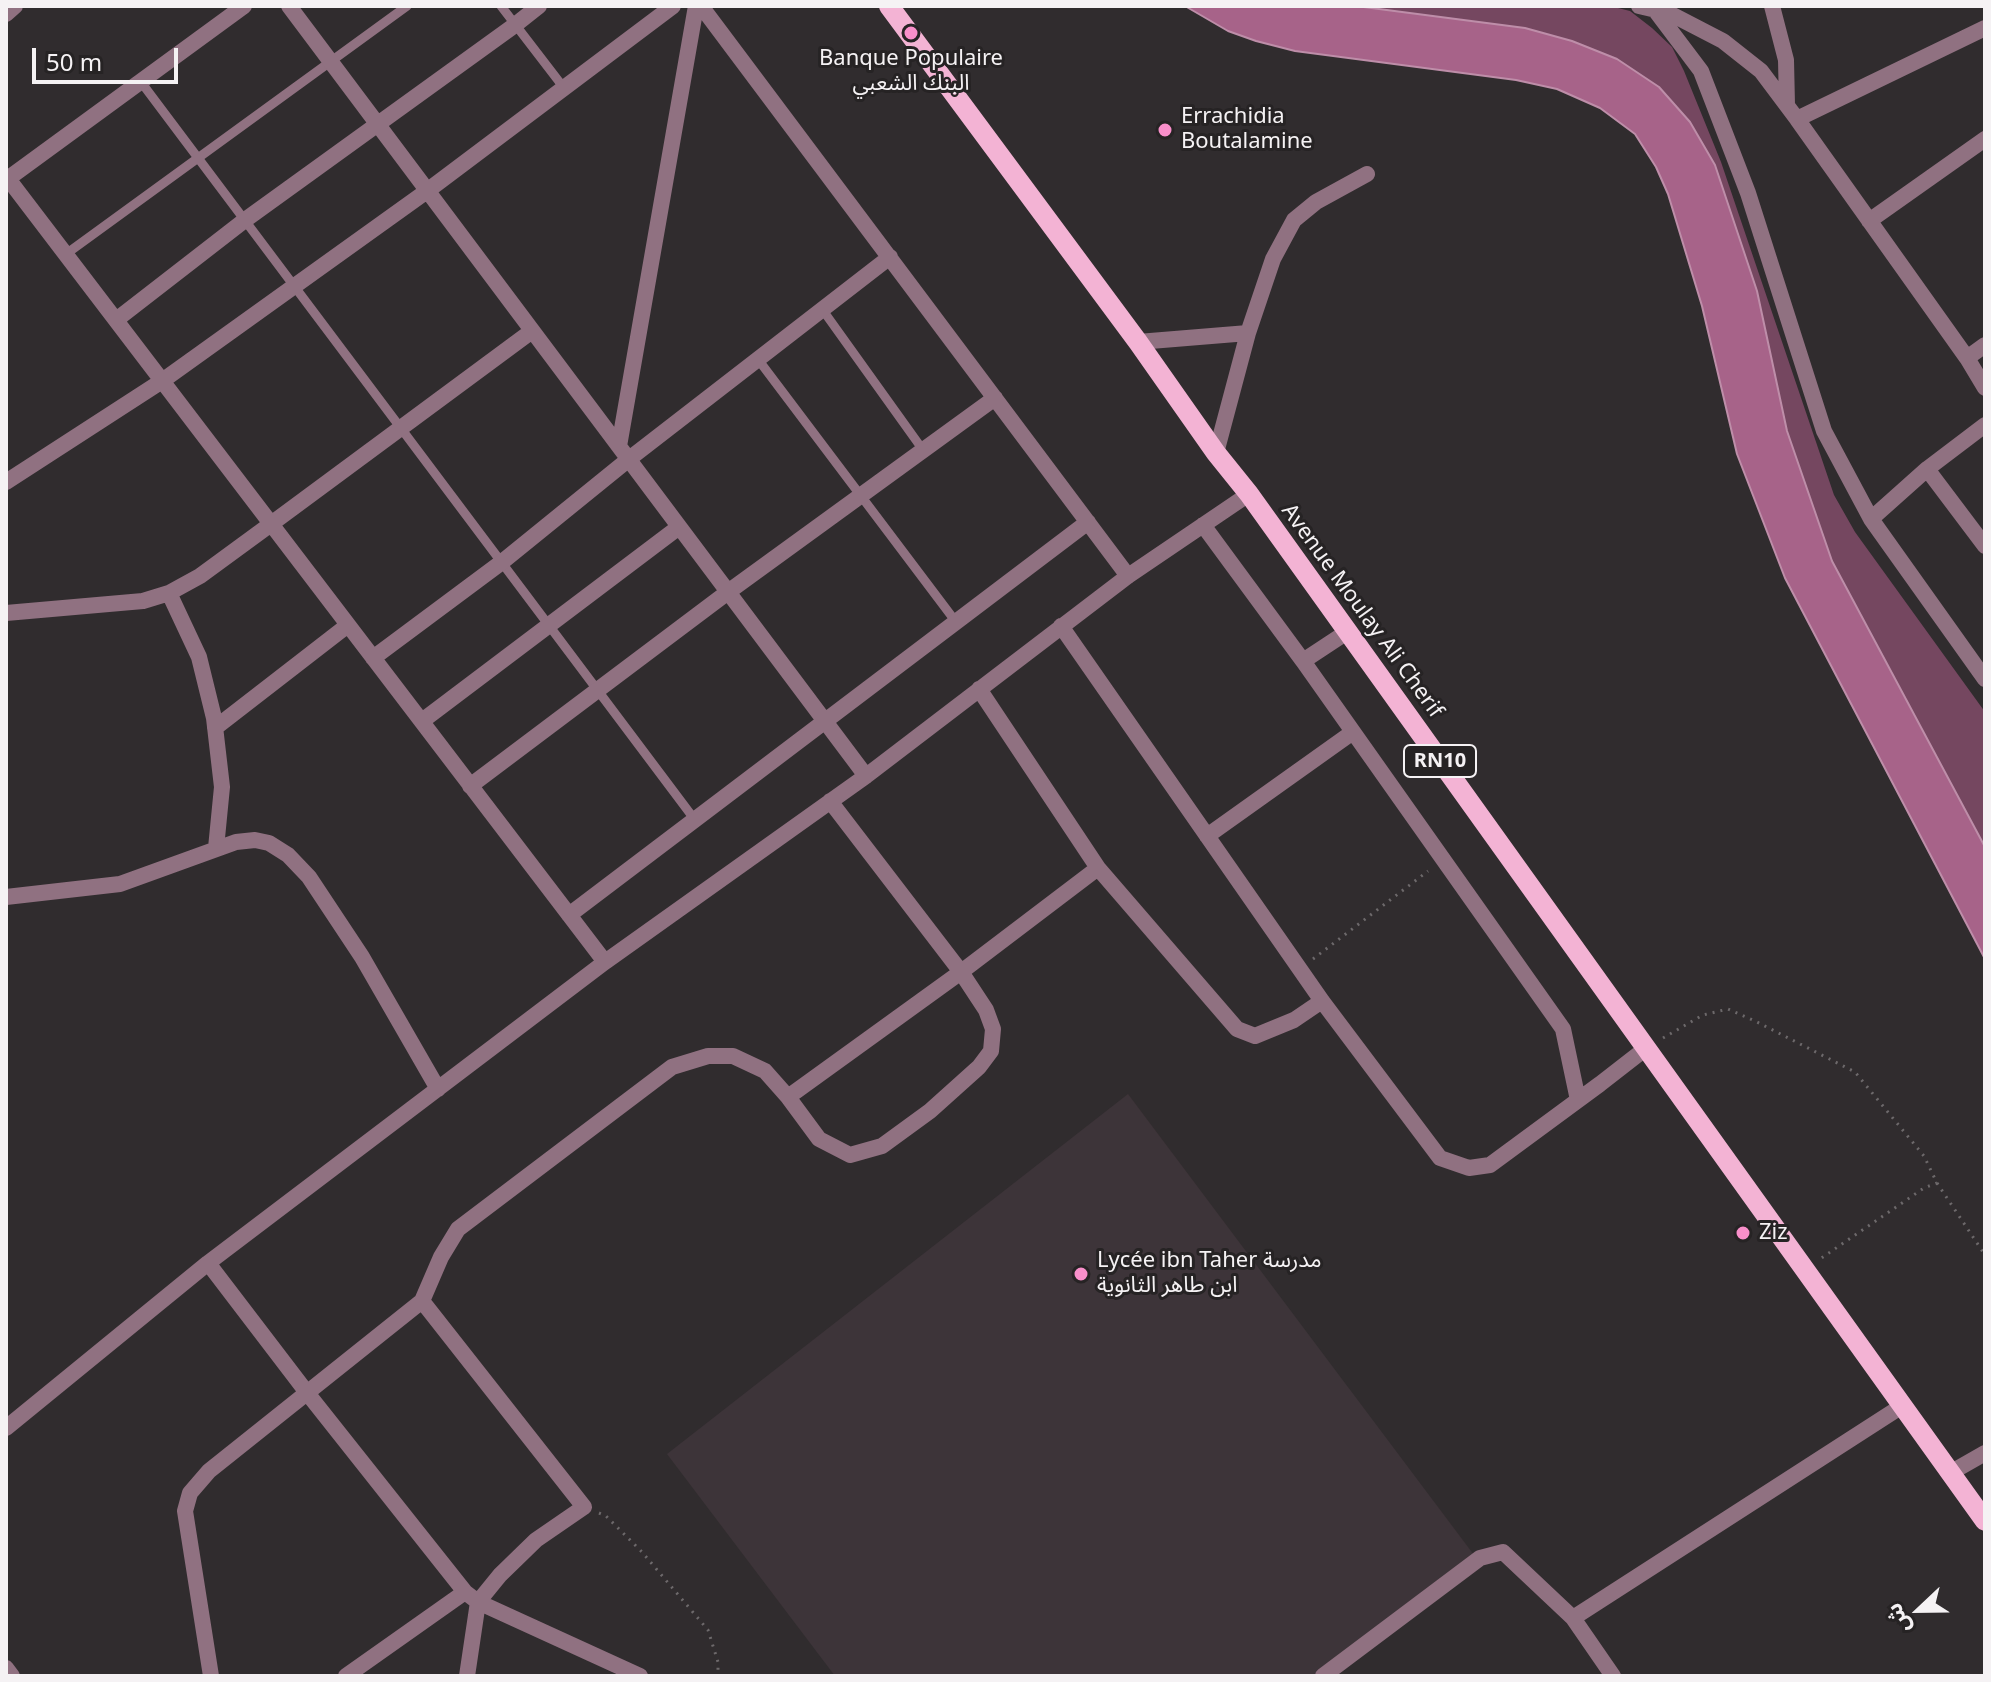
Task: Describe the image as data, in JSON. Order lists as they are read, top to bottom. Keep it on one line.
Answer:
{"streets":{"main road":["Avenue Moulay Ali Cherif","RN10"]},"places":["Banque Populaire البنك الشعبي","Errachidia Boutalamine","Ziz","Lycée ibn Taher مدرسة ابن طاهر الثانوية"],"scale_bar":"50 m","north":"left"}
